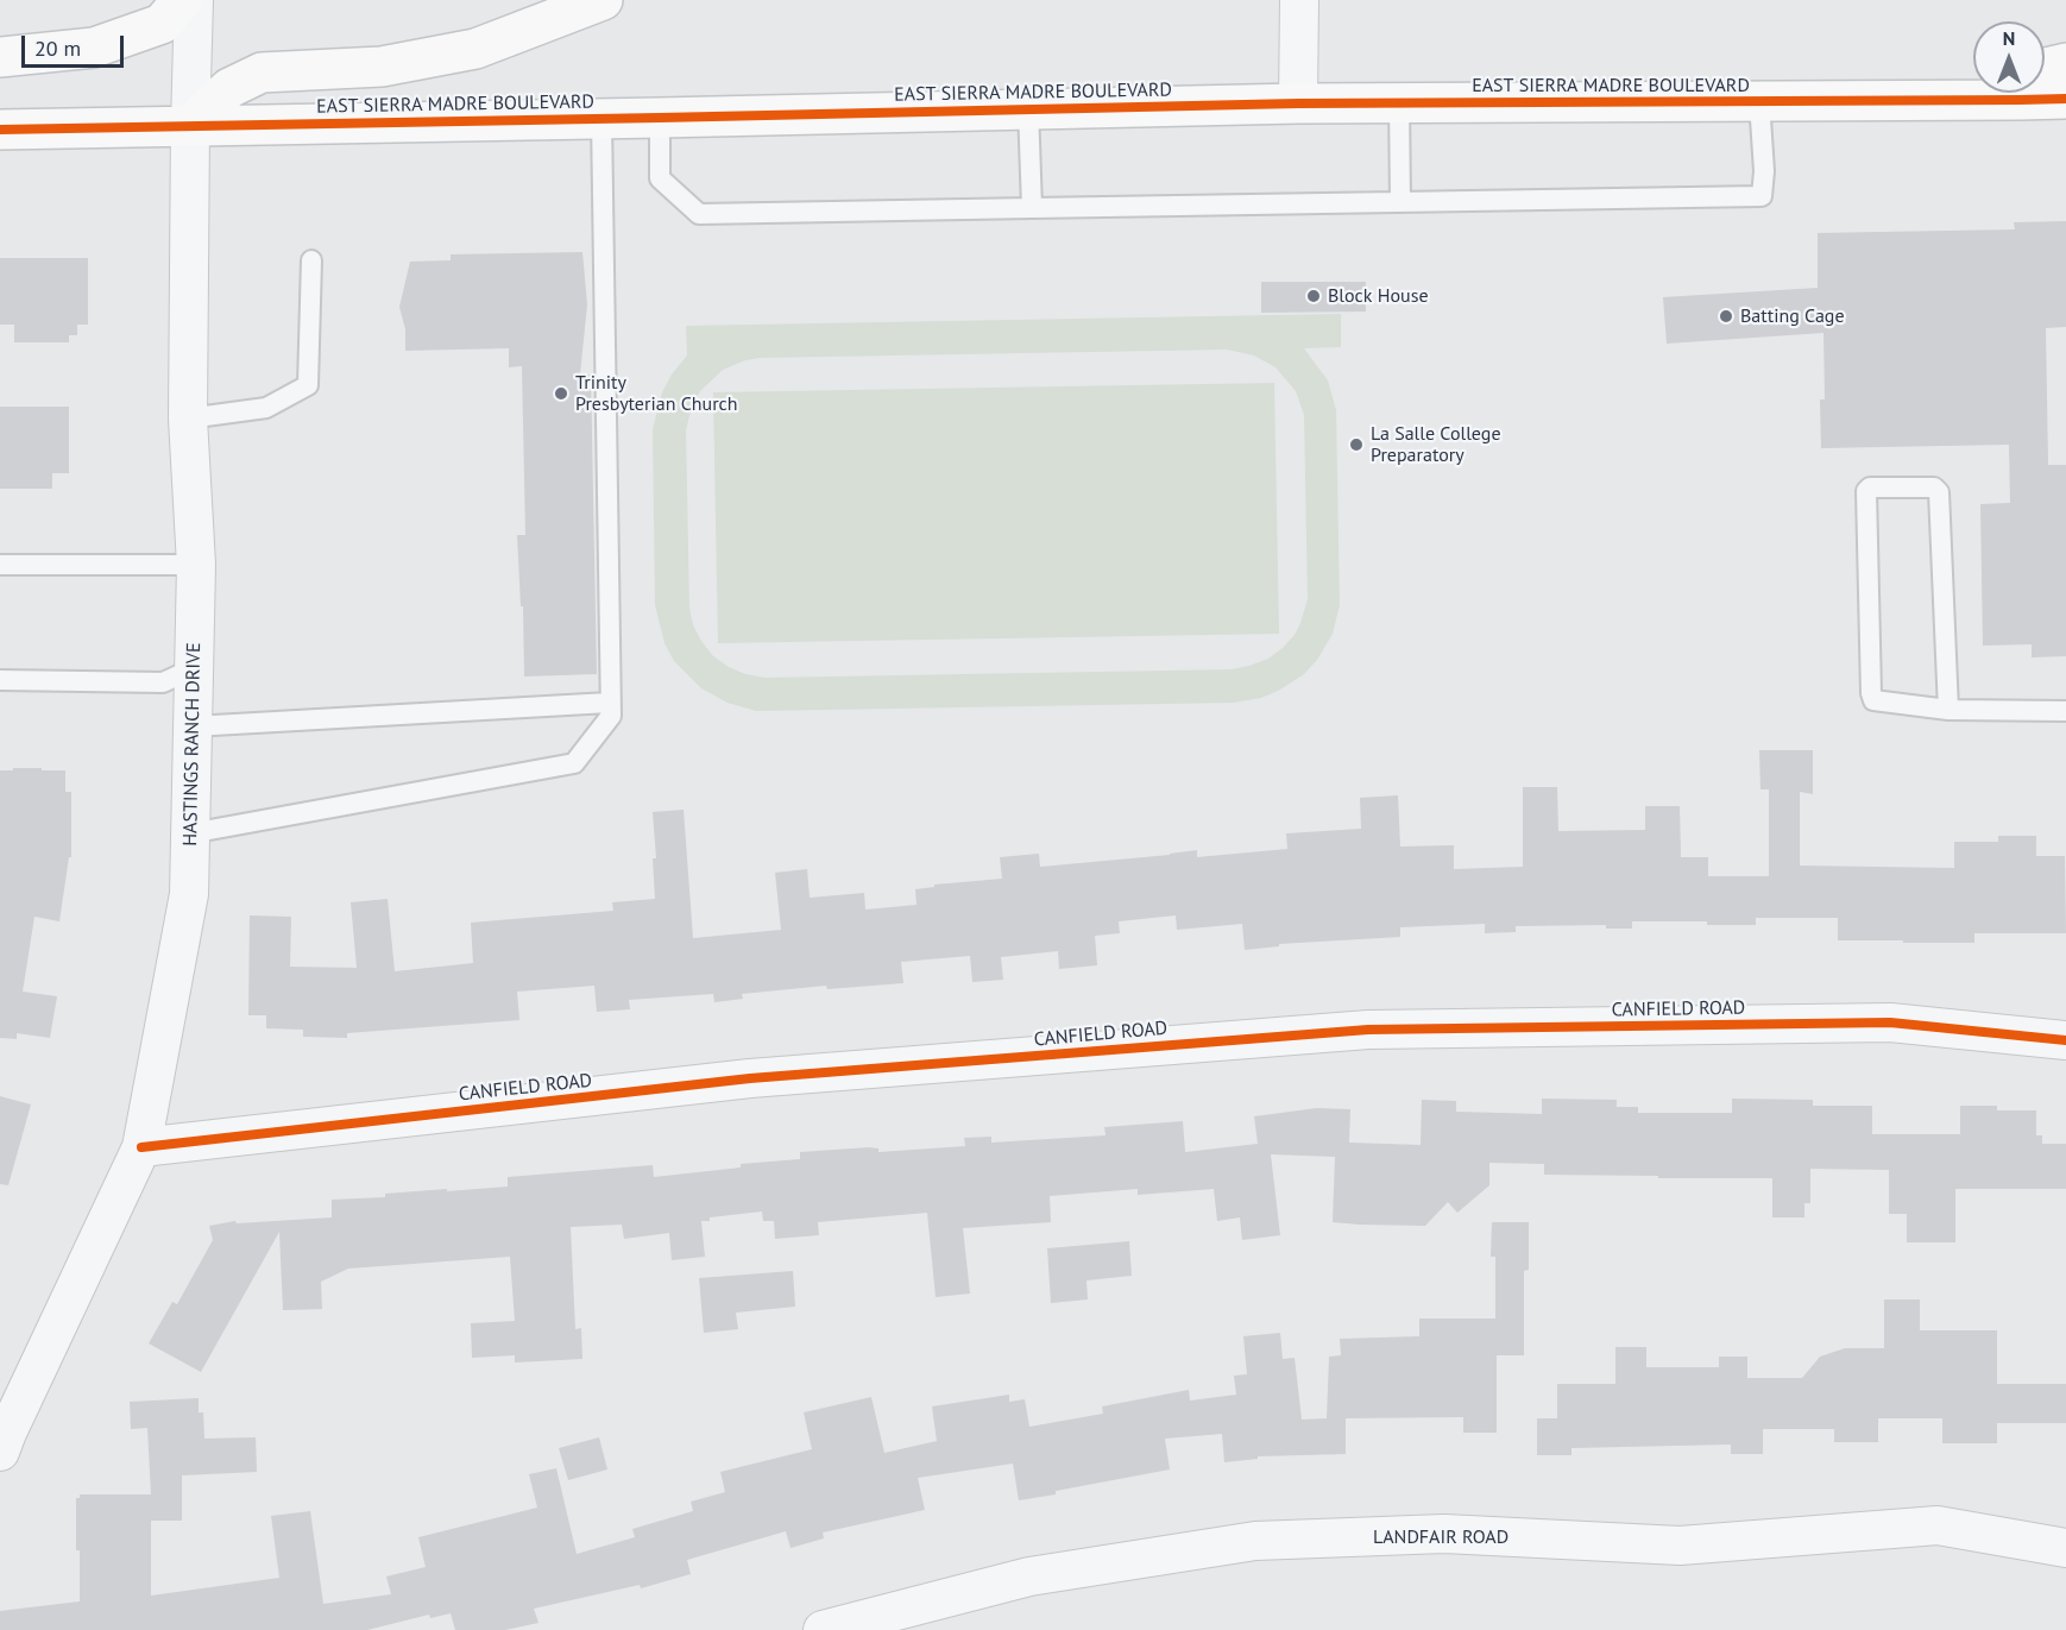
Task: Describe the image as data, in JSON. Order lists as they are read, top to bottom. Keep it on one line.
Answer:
{"streets":{"main road":["EAST SIERRA MADRE BOULEVARD"],"street":["HASTINGS RANCH DRIVE","CANFIELD ROAD","LANDFAIR ROAD"]},"crossings":[["EAST SIERRA MADRE BOULEVARD","HASTINGS RANCH DRIVE"],["HASTINGS RANCH DRIVE","CANFIELD ROAD"]],"places":["Block House","Batting Cage","Trinity Presbyterian Church","La Salle College Preparatory"],"scale_bar":"20 m","north":"top"}
